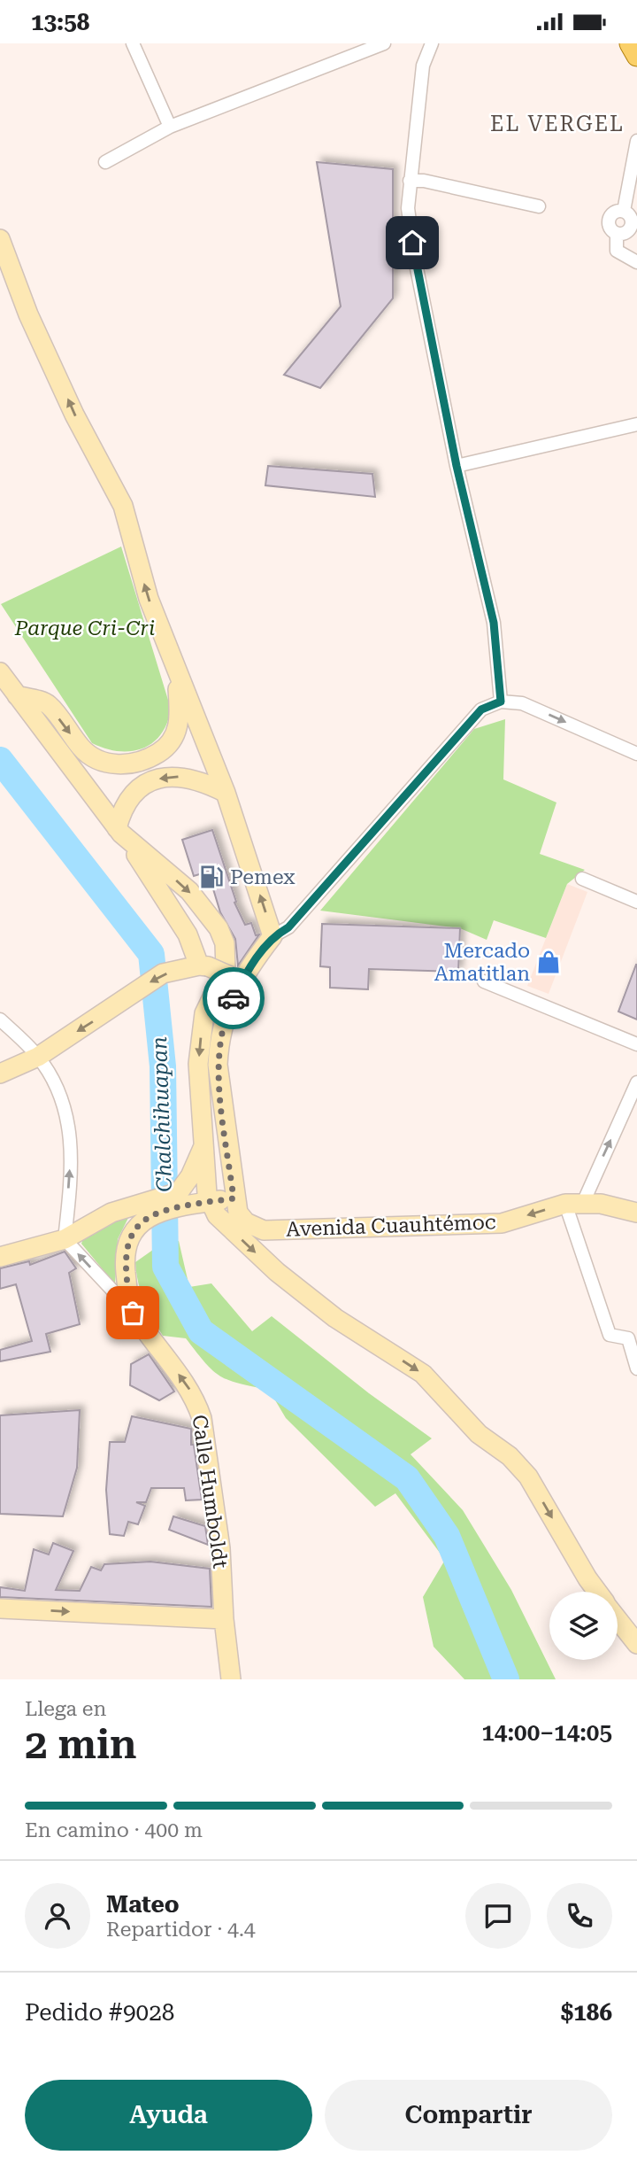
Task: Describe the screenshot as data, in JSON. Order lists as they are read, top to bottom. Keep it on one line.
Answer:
{"streets":{"main road":["Avenida Cuauhtémoc","Calle Humboldt"]},"one_way":["Avenida Cuauhtémoc","Calle Humboldt"],"districts":["EL VERGEL"],"water":["Chalchihuapan"],"parks":["Parque Cri-Cri"],"places":{"fuel station":["Pemex"],"shop":["Mercado Amatitlan"]},"page":{"status":"13:58","heading":["2 min","Llega en","14:00–14:05"],"panel":["Mateo","Repartidor · 4.4","Pedido #9028","$186"],"bar":"En camino · 400 m","buttons":["Ayuda","Compartir"]}}
